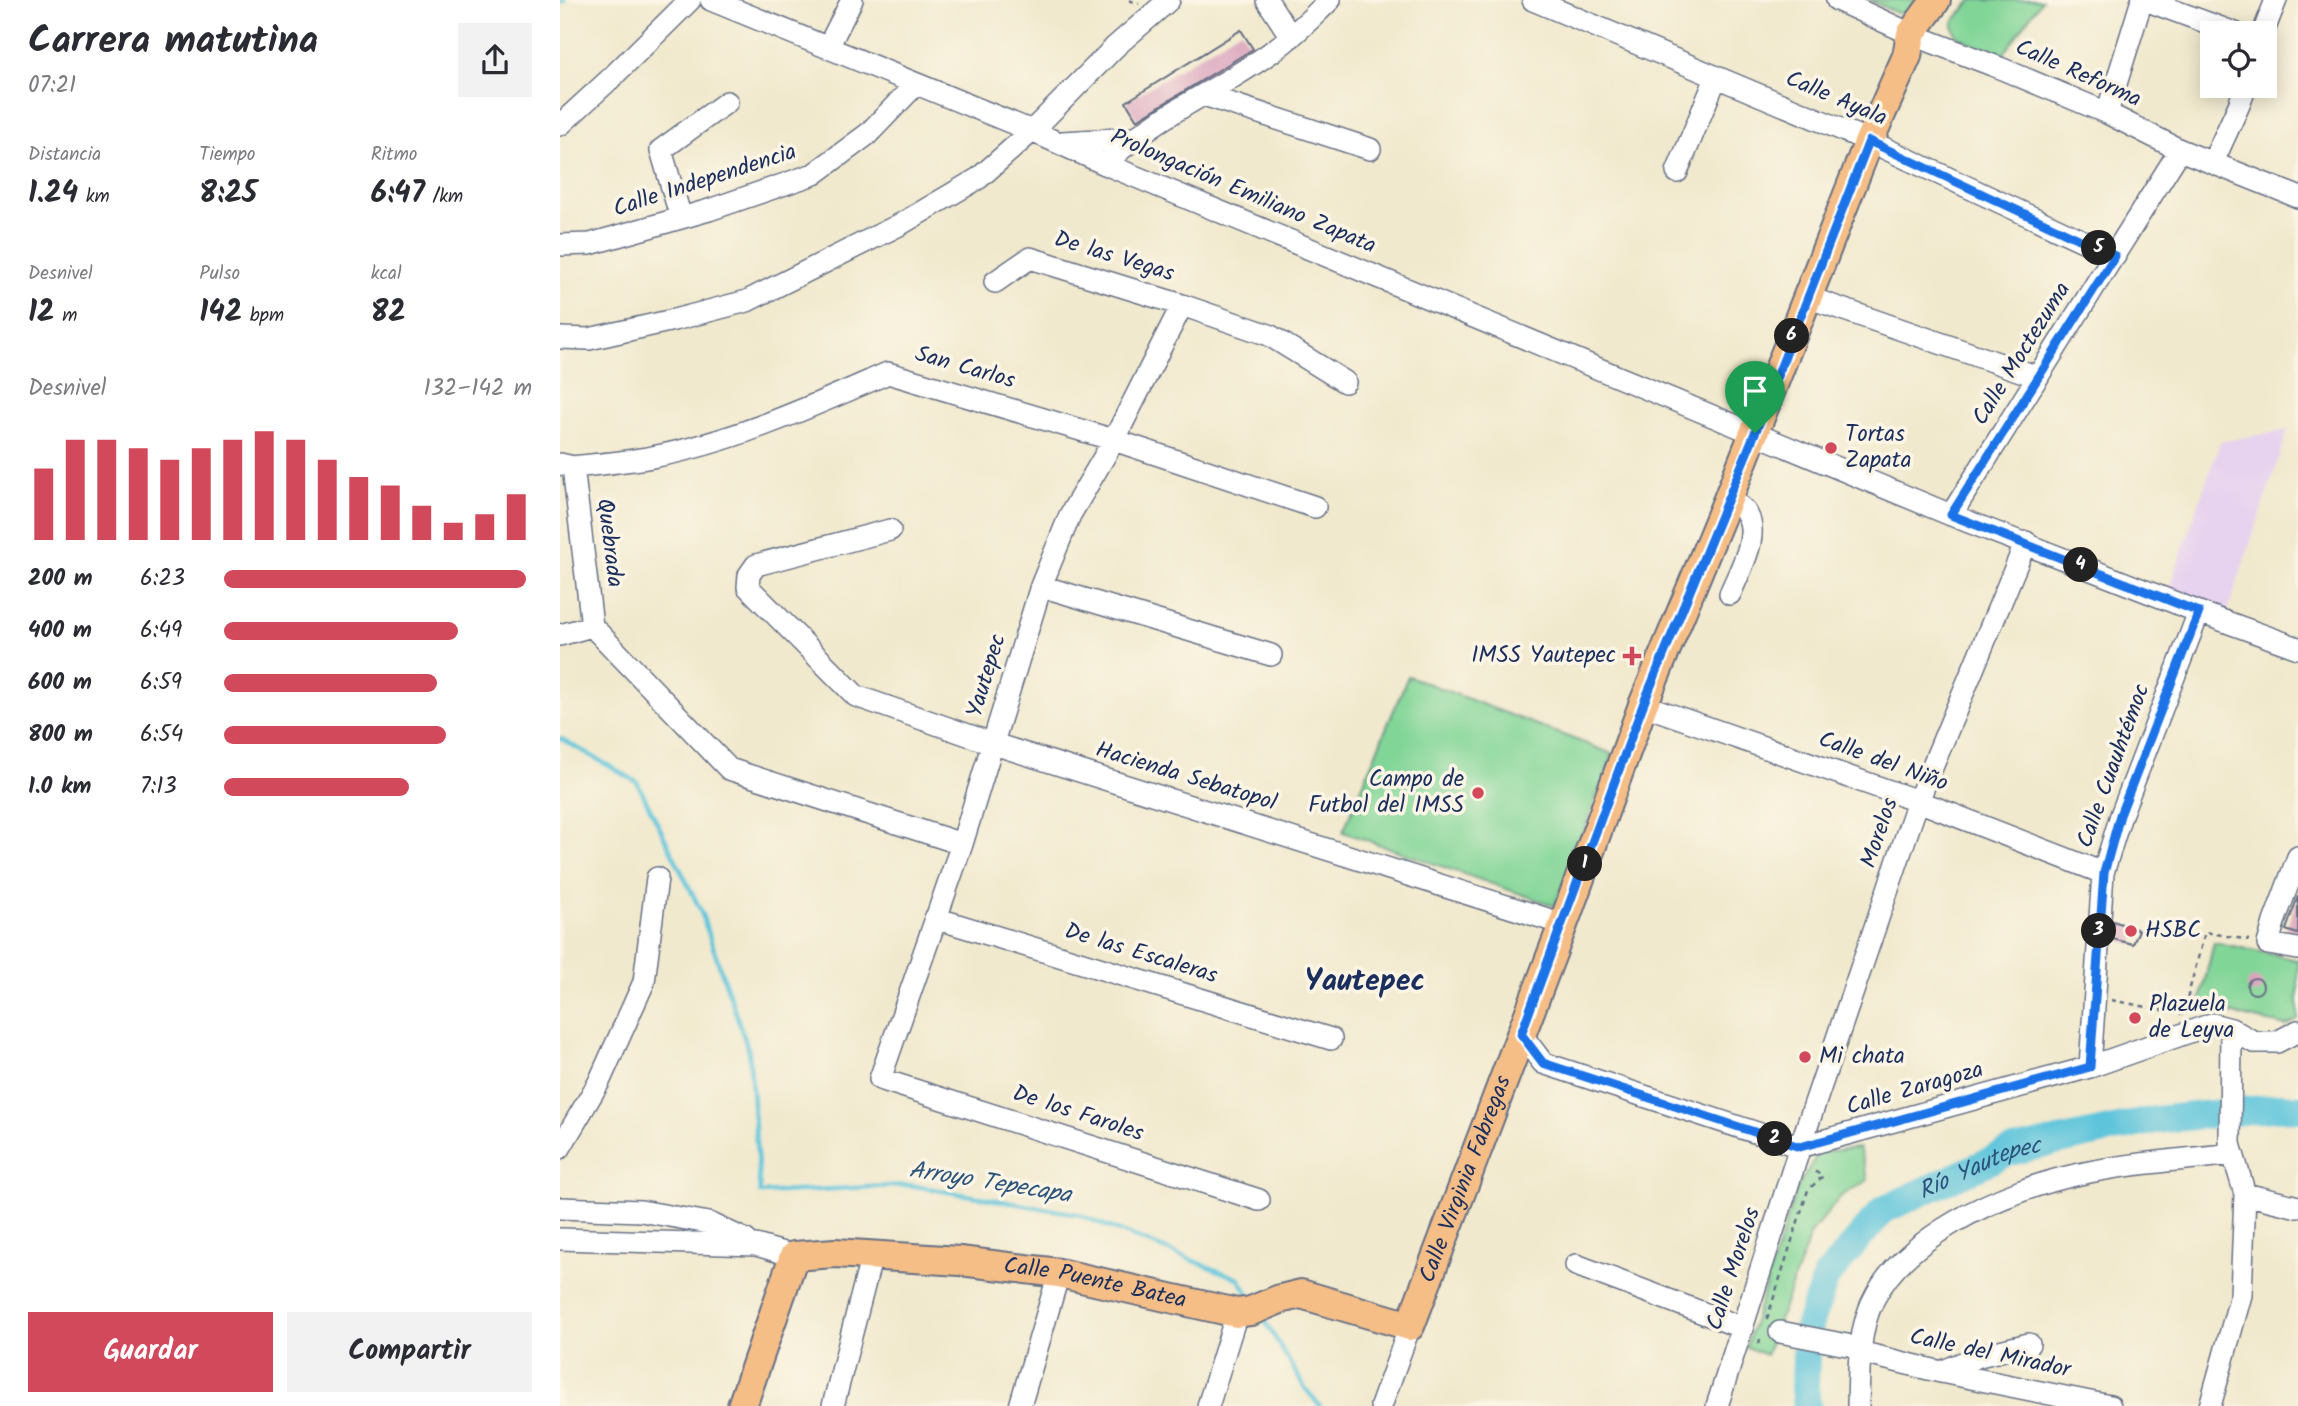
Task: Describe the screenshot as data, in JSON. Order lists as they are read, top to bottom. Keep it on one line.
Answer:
{"streets":{"main road":["Calle Virginia Fabregas","Calle Puente Batea"],"street":["Calle Reforma","Calle Ayala","Calle Independencia","Prolongación Emiliano Zapata","De las Vegas","Calle Moctezuma","San Carlos","Quebrada","Yautepec","Calle del Niño","Calle Cuauhtémoc","Hacienda Sebatopol","Morelos","De las Escaleras","Calle Zaragoza","De los Faroles","Calle Morelos","Calle del Mirador"]},"crossings":[["Calle Reforma","Calle Moctezuma"],["Calle Reforma","Calle Virginia Fabregas"],["Calle Ayala","Calle Moctezuma"],["Calle Ayala","Calle Virginia Fabregas"],["Calle Independencia","Prolongación Emiliano Zapata"],["Prolongación Emiliano Zapata","Calle Moctezuma"],["Prolongación Emiliano Zapata","Calle Cuauhtémoc"],["Prolongación Emiliano Zapata","Morelos"],["Prolongación Emiliano Zapata","Calle Virginia Fabregas"],["De las Vegas","Yautepec"],["San Carlos","Quebrada"],["San Carlos","Yautepec"],["Yautepec","Hacienda Sebatopol"],["Yautepec","De las Escaleras"],["Yautepec","De los Faroles"],["Calle del Niño","Calle Cuauhtémoc"],["Calle del Niño","Morelos"],["Calle del Niño","Calle Virginia Fabregas"],["Calle Cuauhtémoc","Calle Zaragoza"],["Hacienda Sebatopol","Calle Virginia Fabregas"],["Morelos","Calle Zaragoza"],["Morelos","Calle Morelos"],["Calle Zaragoza","Calle Morelos"]],"districts":["Yautepec"],"water":["Río Yautepec","Arroyo Tepecapa"],"places":{"other":["Tortas Zapata","Campo de Futbol del IMSS","HSBC","Plazuela de Leyva","Mi chata"],"health":["IMSS Yautepec"]},"page":{"heading":["Carrera matutina","07:21"],"stats":[["Distancia","1.24 km"],["Tiempo","8:25"],["Ritmo","6:47 /km"],["Desnivel","12 m"],["Pulso","142 bpm"],["kcal","82"]],"pins":["5","6","4","1","3","2"],"chart":["Desnivel","132–142 m"],"list":[{"name":"200 m","note":"6:23"},{"name":"400 m","note":"6:49"},{"name":"600 m","note":"6:59"},{"name":"800 m","note":"6:54"},{"name":"1.0 km","note":"7:13"}],"buttons":["Guardar","Compartir"]}}
